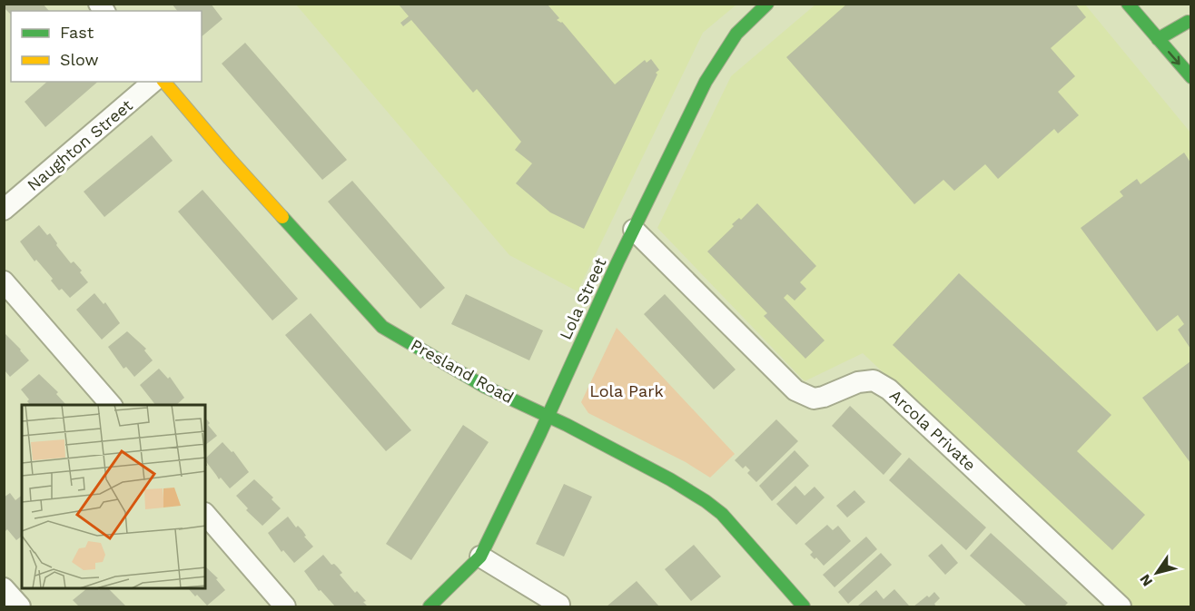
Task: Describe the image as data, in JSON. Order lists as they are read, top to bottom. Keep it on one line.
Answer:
{"streets":{"street":["Naughton Street","Lola Street","Presland Road","Arcola Private"]},"crossings":[["Lola Street","Presland Road"],["Lola Street","Arcola Private"]],"parks":["Lola Park"],"legend":["Fast","Slow"],"north":"bottom left"}
